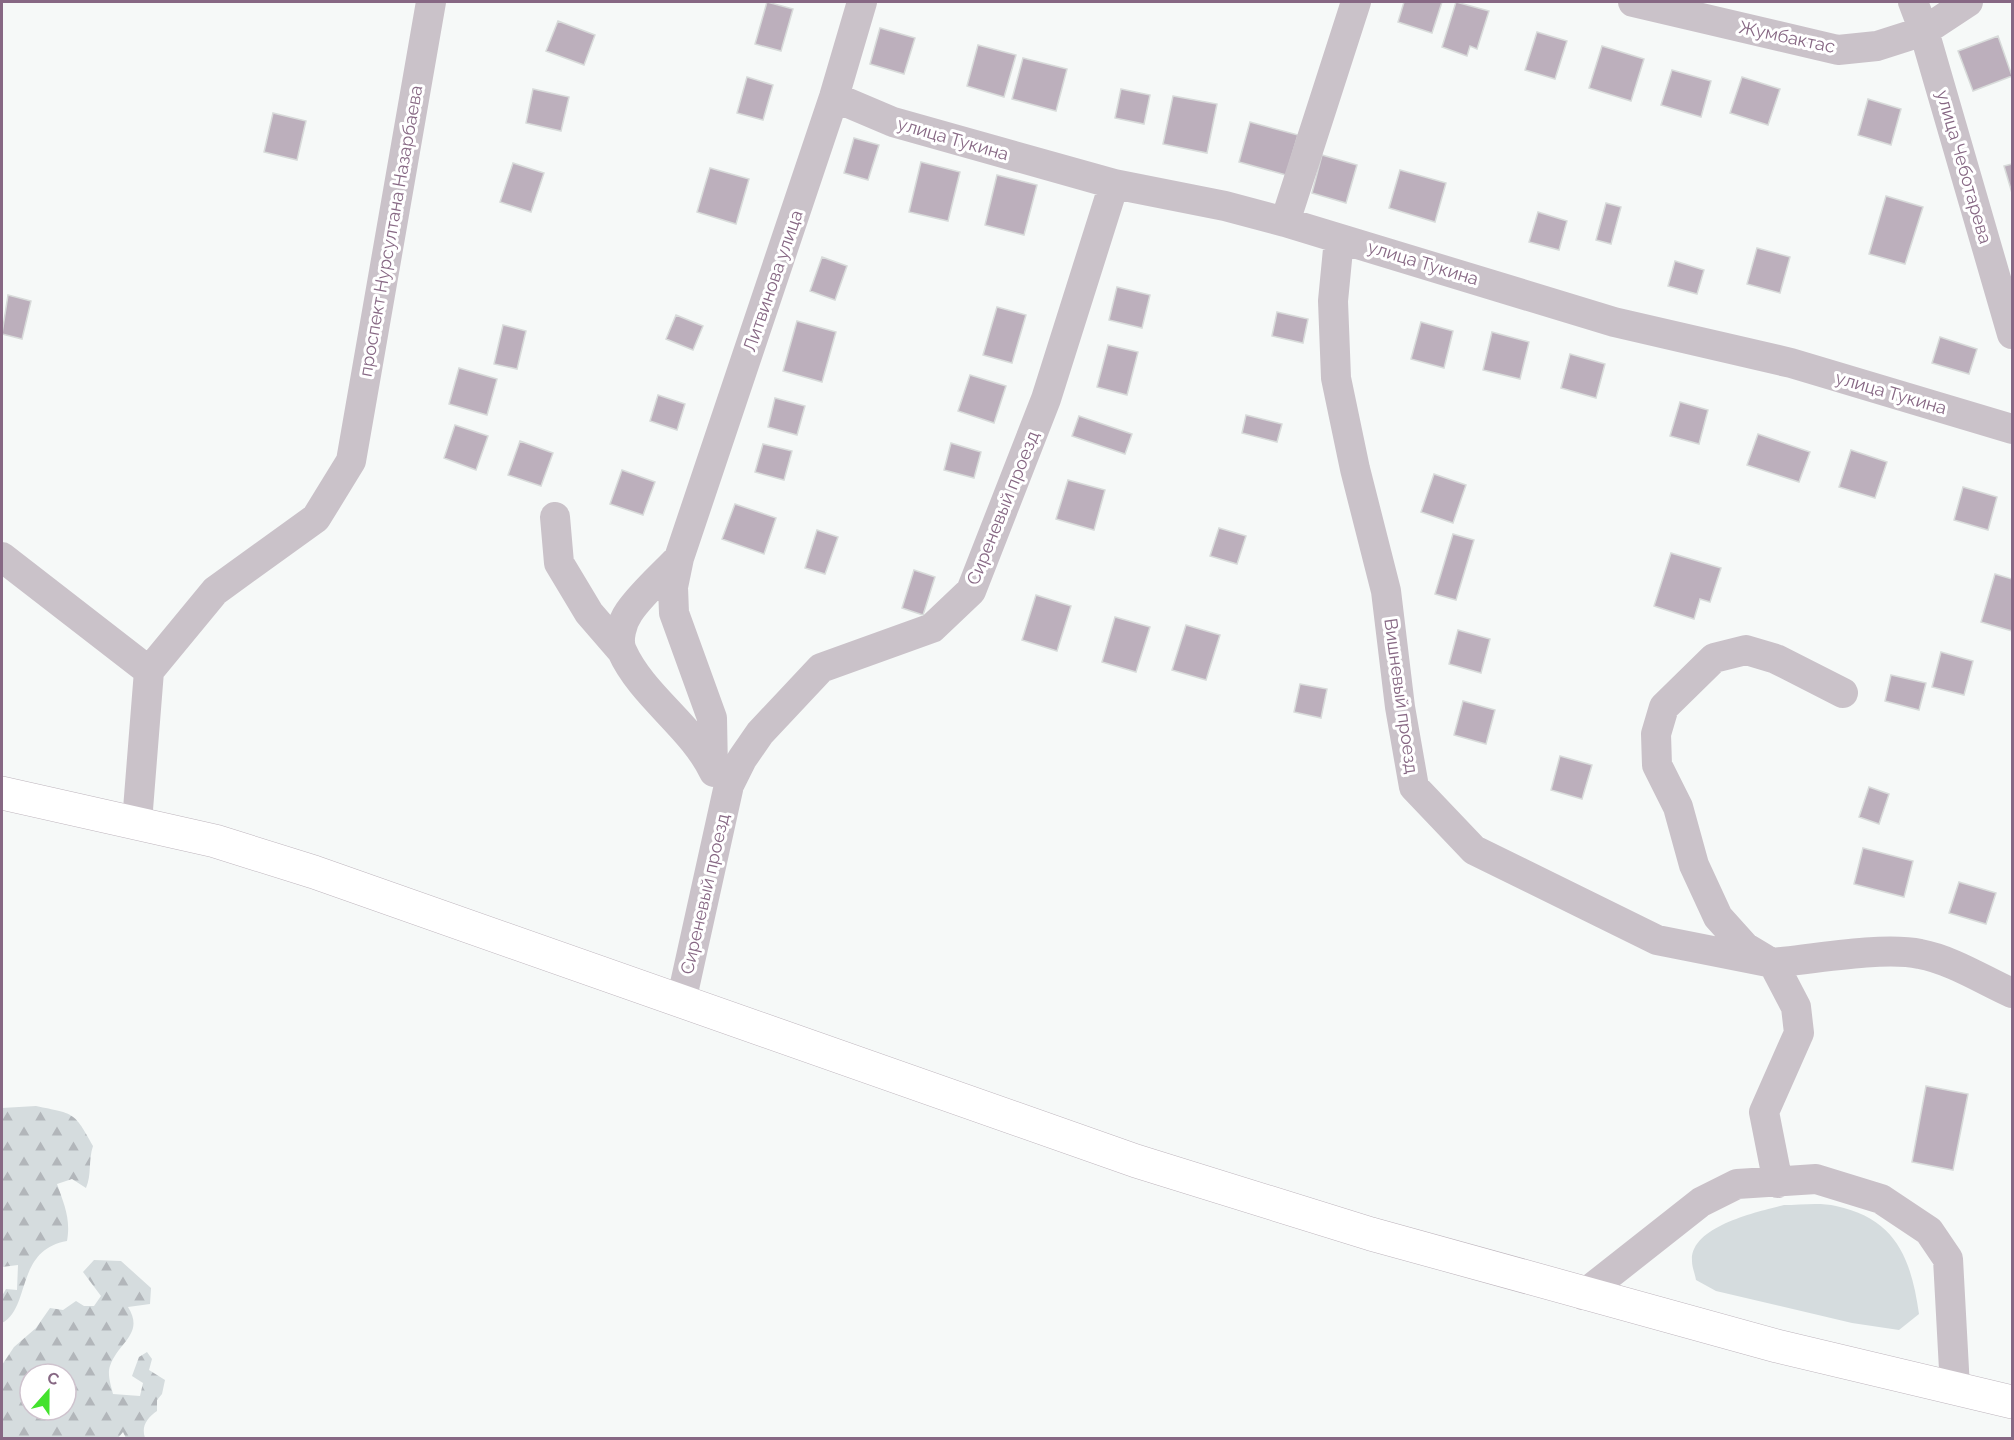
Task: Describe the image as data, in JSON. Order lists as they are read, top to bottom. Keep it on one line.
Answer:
{"streets":{"street":["Жумбактас","улица Тукина","улица Чеботарева","проспект Нурсултана Назарбаева","Литвинова улица","Сиреневый проезд","Вишневый проезд"]},"crossings":[["Жумбактас","улица Чеботарева"],["улица Тукина","Литвинова улица"],["улица Тукина","Сиреневый проезд"],["улица Тукина","Вишневый проезд"],["Литвинова улица","Сиреневый проезд"]],"north":"top"}
